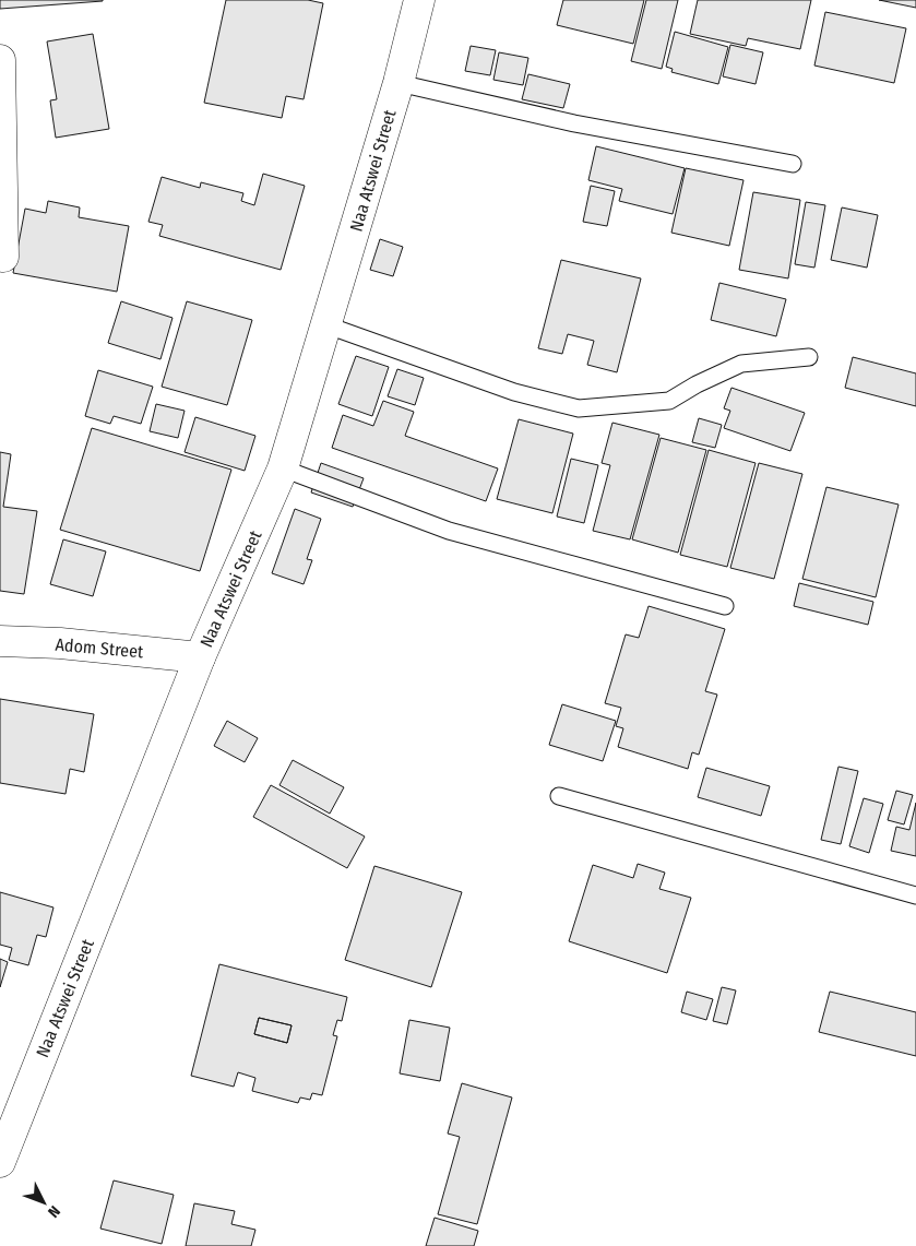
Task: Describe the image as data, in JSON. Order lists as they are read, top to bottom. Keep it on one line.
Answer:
{"streets":{"street":["Naa Atswei Street","Adom Street"]},"crossings":[["Naa Atswei Street","Adom Street"]],"north":"bottom right"}
